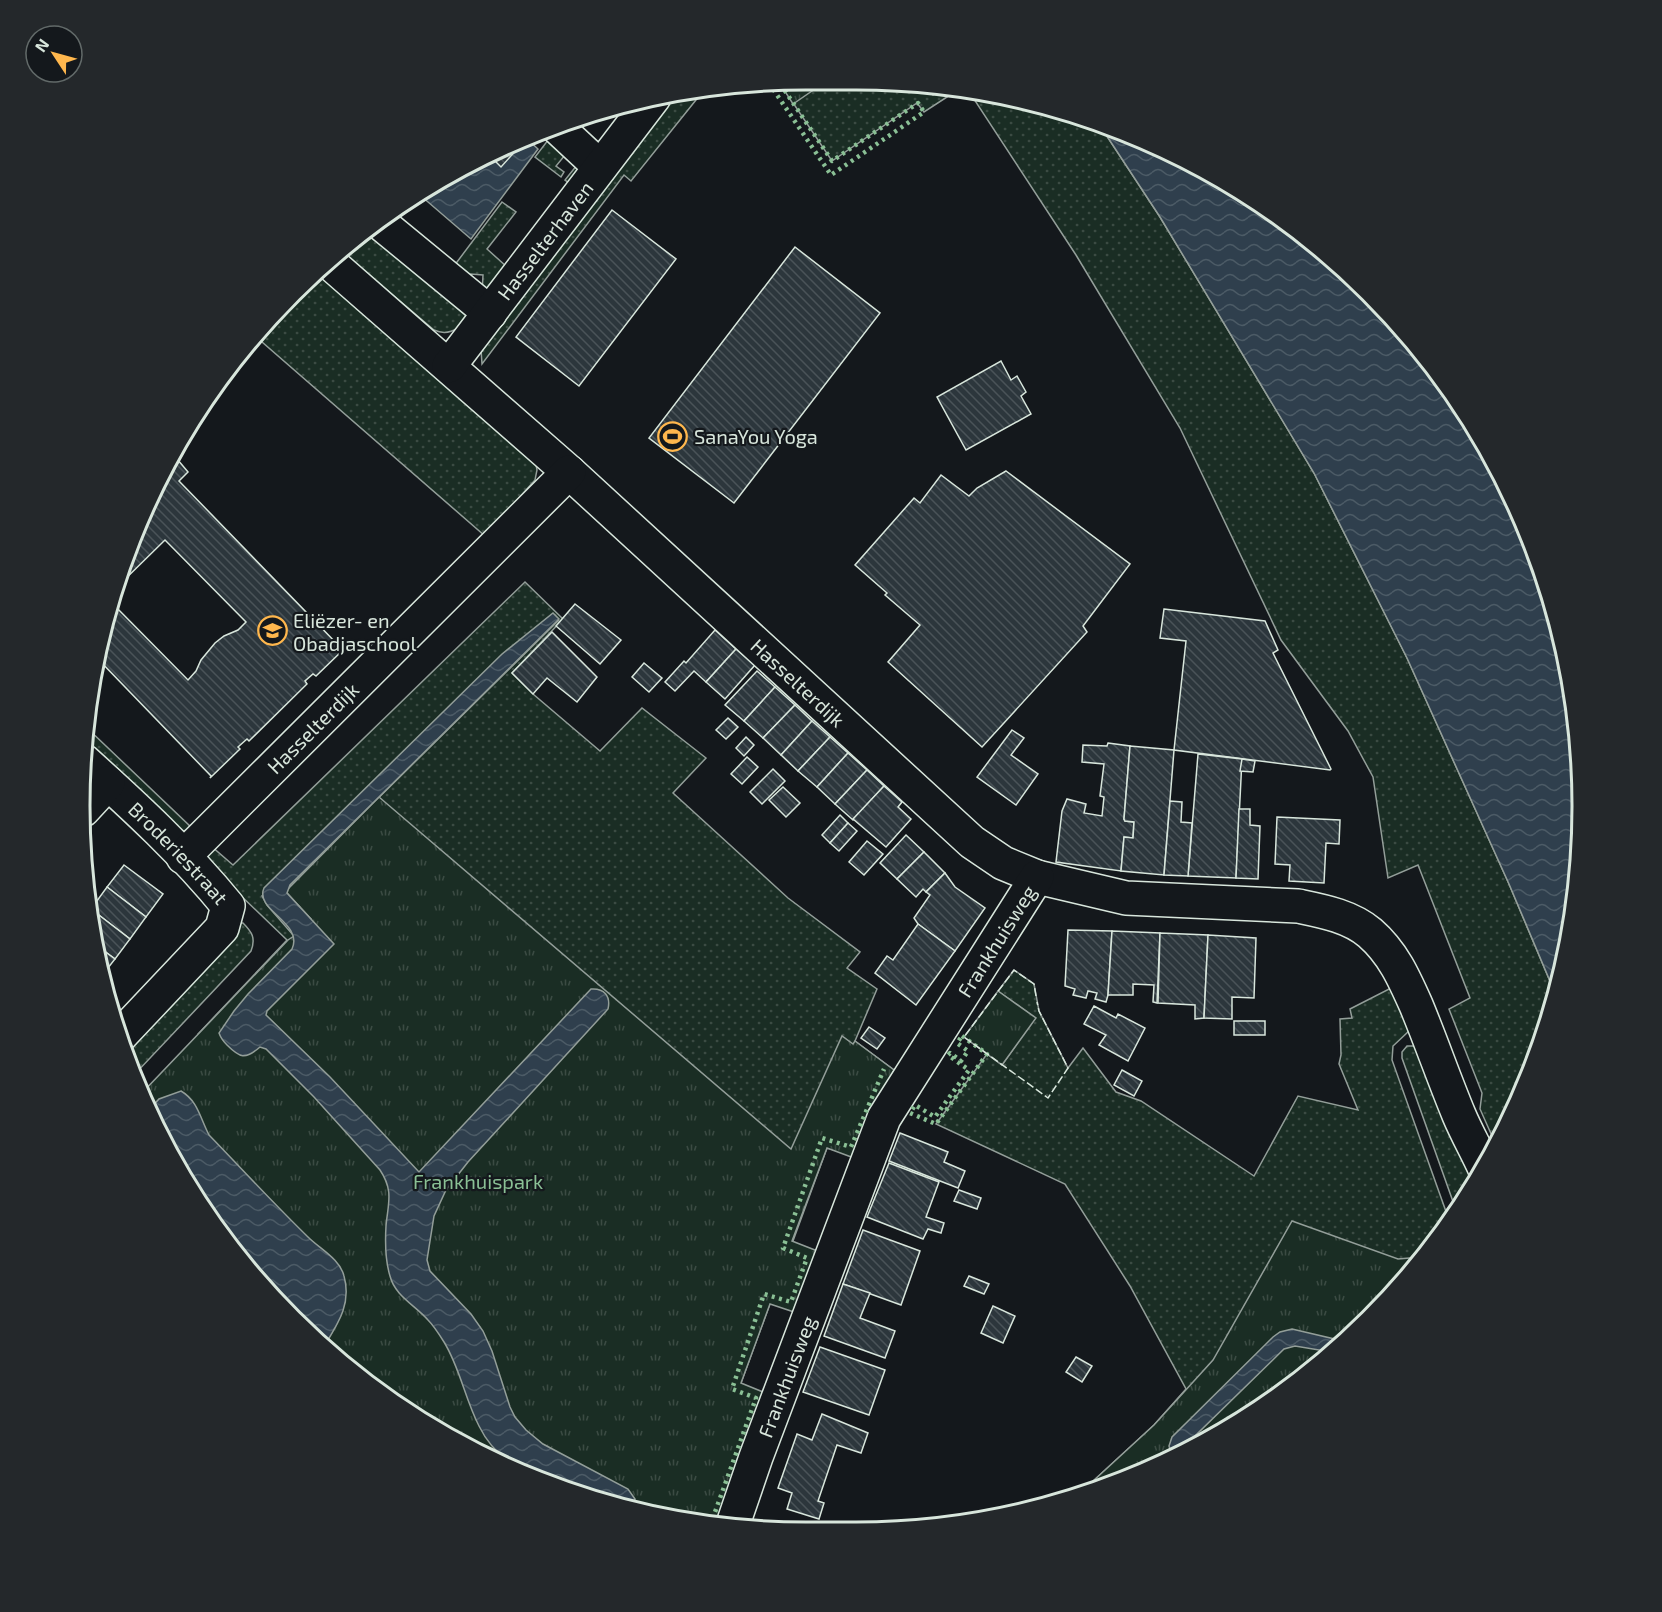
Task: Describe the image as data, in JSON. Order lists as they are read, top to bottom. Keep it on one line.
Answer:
{"streets":{"street":["Hasselterhaven","Hasselterdijk","Broderiestraat","Frankhuisweg"]},"crossings":[["Hasselterhaven","Hasselterdijk"],["Hasselterdijk","Broderiestraat"],["Hasselterdijk","Frankhuisweg"]],"parks":["Frankhuispark"],"places":{"sports":["SanaYou Yoga"],"school or university":["Eliëzer- en Obadjaschool"]},"north":"top left"}
